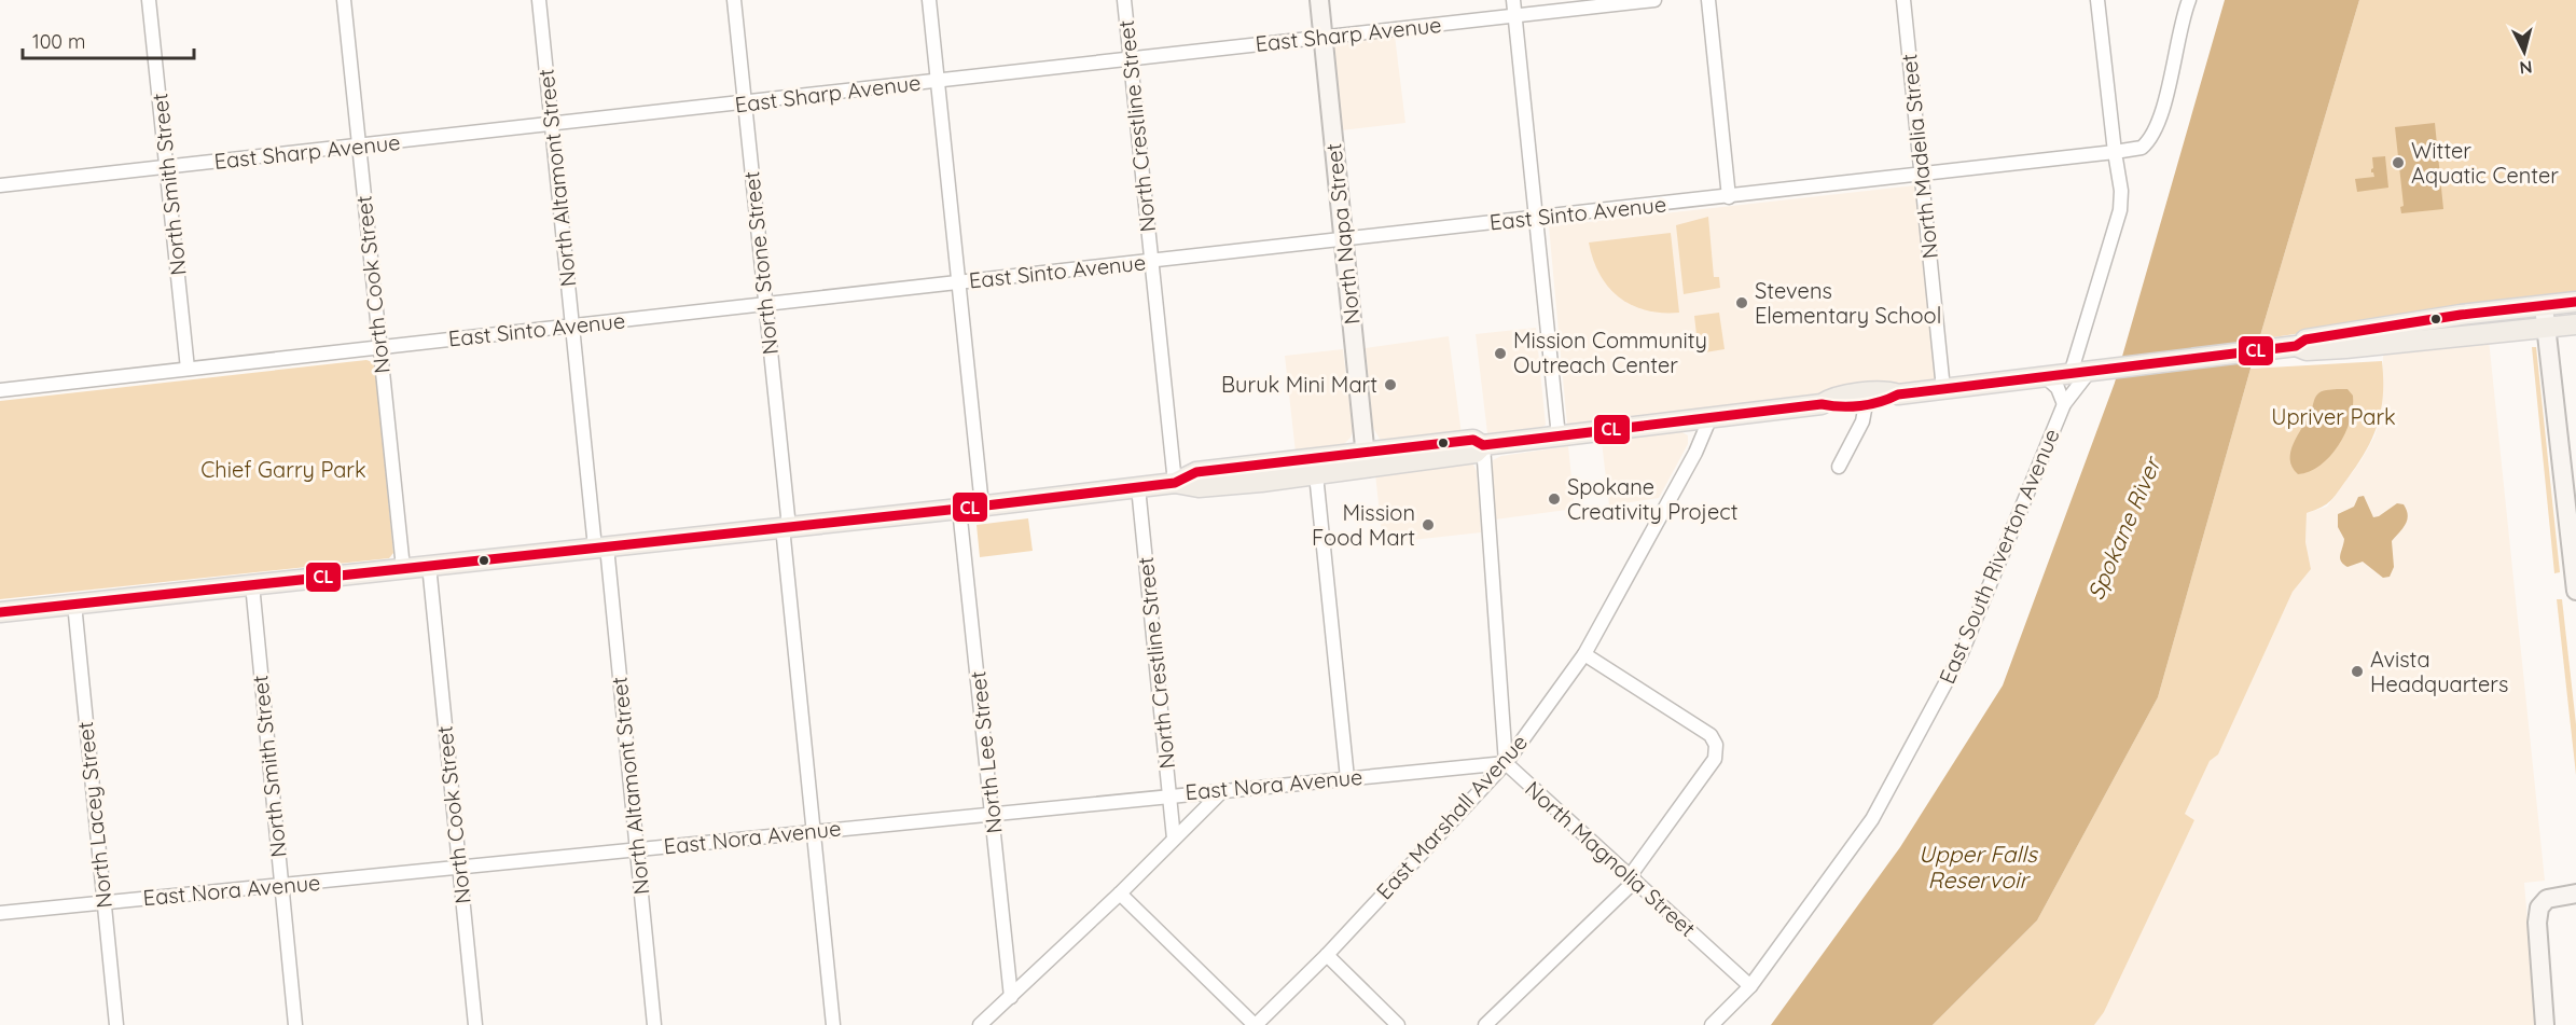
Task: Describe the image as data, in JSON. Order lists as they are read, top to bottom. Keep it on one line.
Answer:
{"streets":{"main road":["North Napa Street"],"street":["East Sharp Avenue","North Crestline Street","North Madelia Street","North Altamont Street","North Smith Street","East Sinto Avenue","North Stone Street","North Cook Street","East South Riverton Avenue","North Lee Street","East Nora Avenue","North Lacey Street","East Marshall Avenue","North Magnolia Street"]},"crossings":[["East Sharp Avenue","North Crestline Street"],["East Sharp Avenue","North Altamont Street"],["East Sharp Avenue","North Smith Street"],["East Sharp Avenue","North Napa Street"],["East Sharp Avenue","North Stone Street"],["East Sharp Avenue","North Cook Street"],["North Crestline Street","East Sinto Avenue"],["North Crestline Street","East Nora Avenue"],["North Madelia Street","East Sinto Avenue"],["North Altamont Street","East Sinto Avenue"],["North Altamont Street","East Nora Avenue"],["North Smith Street","East Sinto Avenue"],["North Smith Street","East Nora Avenue"],["East Sinto Avenue","North Napa Street"],["East Sinto Avenue","North Stone Street"],["East Sinto Avenue","North Cook Street"],["North Stone Street","East Nora Avenue"],["North Cook Street","East Nora Avenue"],["East South Riverton Avenue","North Magnolia Street"],["North Lee Street","East Nora Avenue"],["East Nora Avenue","North Lacey Street"],["East Nora Avenue","East Marshall Avenue"],["East Nora Avenue","North Magnolia Street"],["East Marshall Avenue","North Magnolia Street"]],"water":["Spokane River","Upper Falls Reservoir"],"parks":["Upriver Park","Chief Garry Park"],"places":["Witter Aquatic Center","Stevens Elementary School","Mission Community Outreach Center","Buruk Mini Mart","Spokane Creativity Project","Mission Food Mart","Avista Headquarters"],"lines":["transit line CL"],"scale_bar":"100 m","north":"bottom"}
